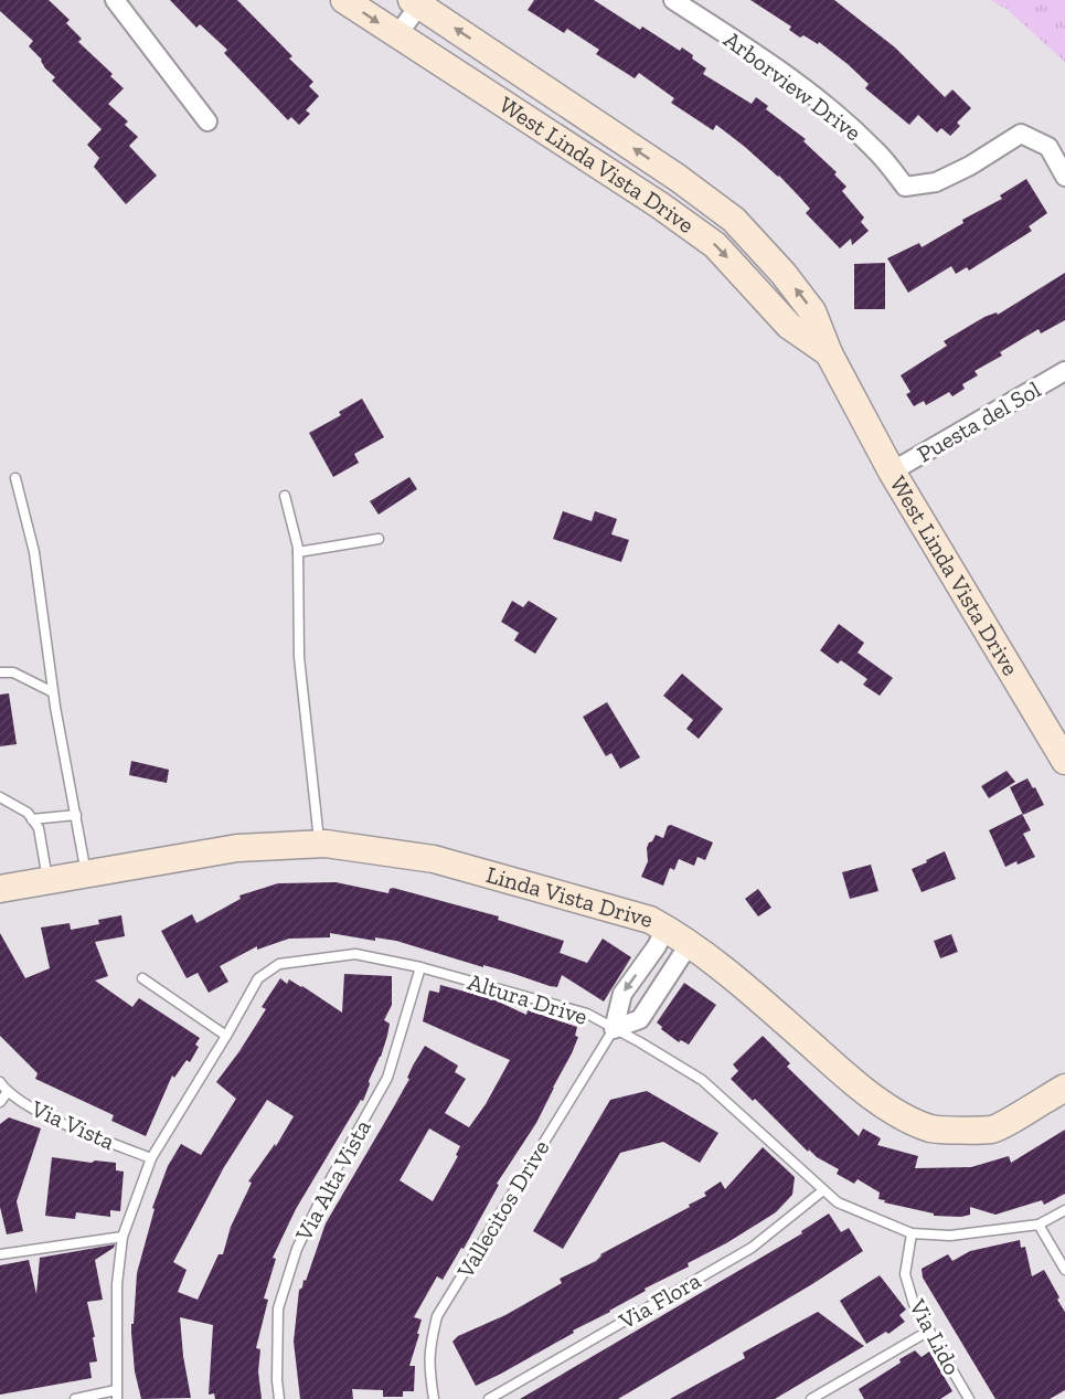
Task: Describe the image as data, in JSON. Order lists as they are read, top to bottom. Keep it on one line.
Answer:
{"streets":{"main road":["West Linda Vista Drive","Linda Vista Drive"],"street":["Arborview Drive","Puesta del Sol","Vallecitos Drive"],"lane":["Altura Drive","Via Vista","Via Alta Vista","Via Flora","Via Lido"]},"crossings":[["West Linda Vista Drive","Puesta del Sol"],["Linda Vista Drive","Vallecitos Drive"],["Altura Drive","Via Vista"],["Altura Drive","Via Alta Vista"],["Altura Drive","Vallecitos Drive"],["Altura Drive","Via Flora"],["Altura Drive","Via Lido"]]}
